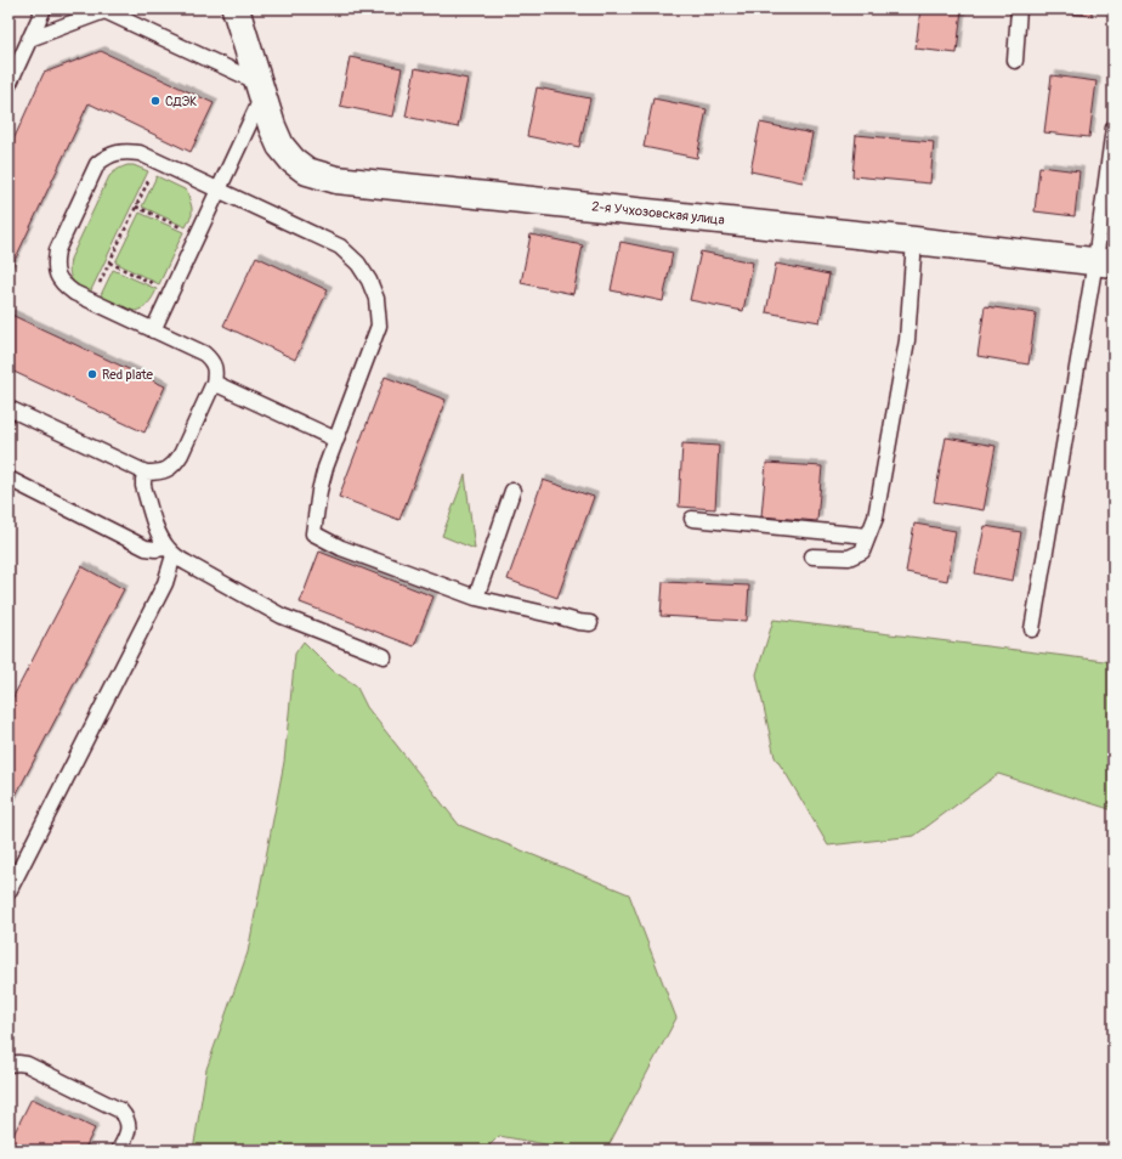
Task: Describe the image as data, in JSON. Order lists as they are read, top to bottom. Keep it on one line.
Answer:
{"streets":{"street":["2-я Учхозовская улица"]},"places":["СДЭК","Red plate"]}
